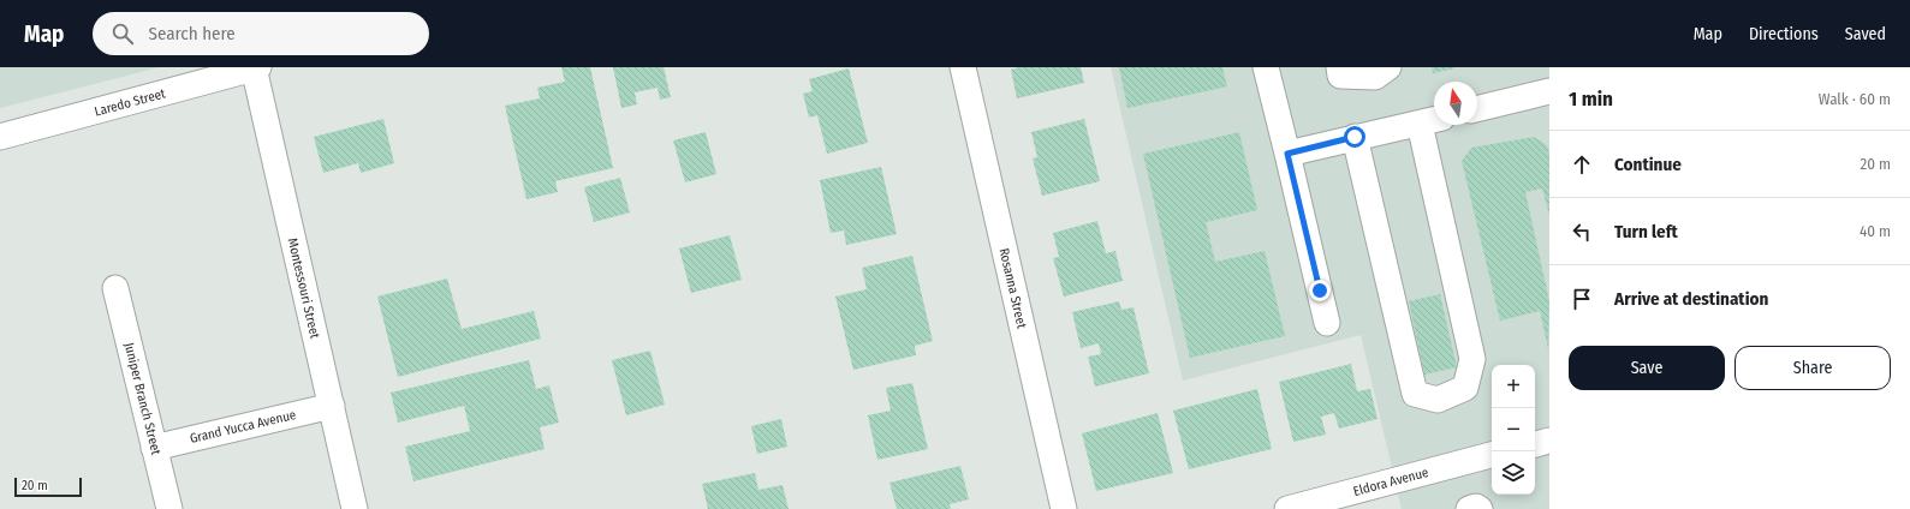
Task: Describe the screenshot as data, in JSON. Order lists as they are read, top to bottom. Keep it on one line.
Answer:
{"streets":{"street":["Laredo Street","Montessouri Street","Rosanna Street","Juniper Branch Street","Grand Yucca Avenue","Eldora Avenue"]},"crossings":[["Laredo Street","Montessouri Street"],["Montessouri Street","Grand Yucca Avenue"],["Juniper Branch Street","Grand Yucca Avenue"]],"scale_bar":"20 m","north":"top","page":{"header":"Map","search":"Search here","nav":["Map","Directions","Saved"],"heading":["1 min","Walk · 60 m"],"list":[["Continue","20 m"],["Turn left","40 m"],"Arrive at destination"],"buttons":["Save","Share"],"map_buttons":["+","−"],"scale":"20 m"}}
